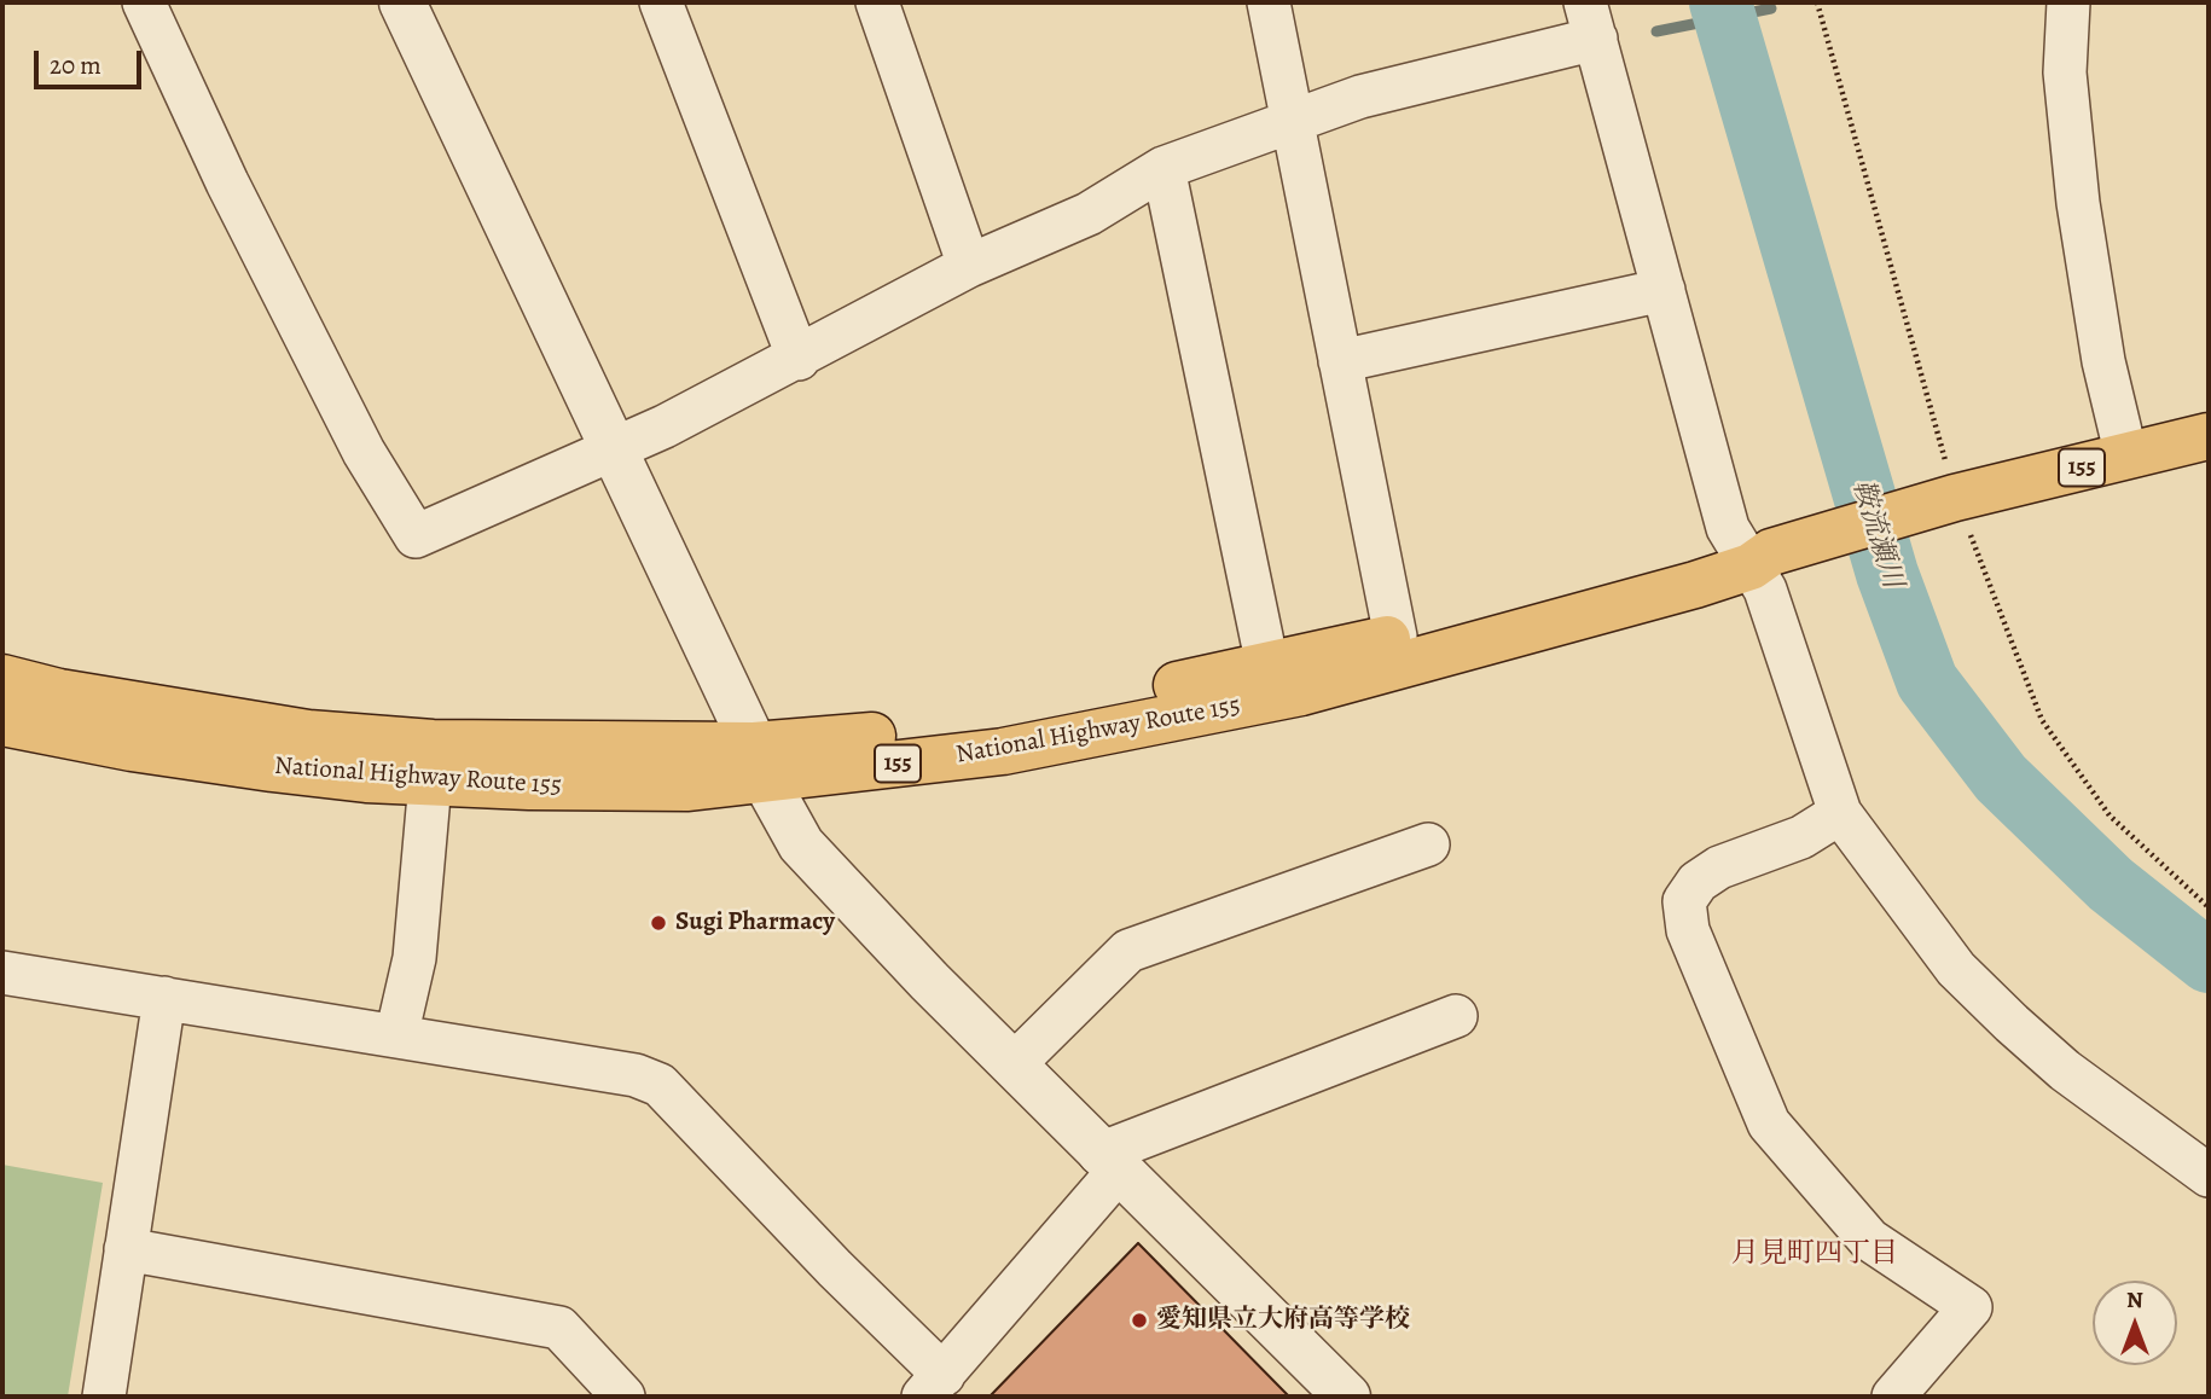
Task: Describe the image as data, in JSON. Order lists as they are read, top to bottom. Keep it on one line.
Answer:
{"streets":{"highway":["155","National Highway Route 155"]},"districts":["月見町四丁目"],"water":["鞍流瀬川"],"places":["Sugi Pharmacy","愛知県立大府高等学校"],"scale_bar":"20 m","north":"top"}
